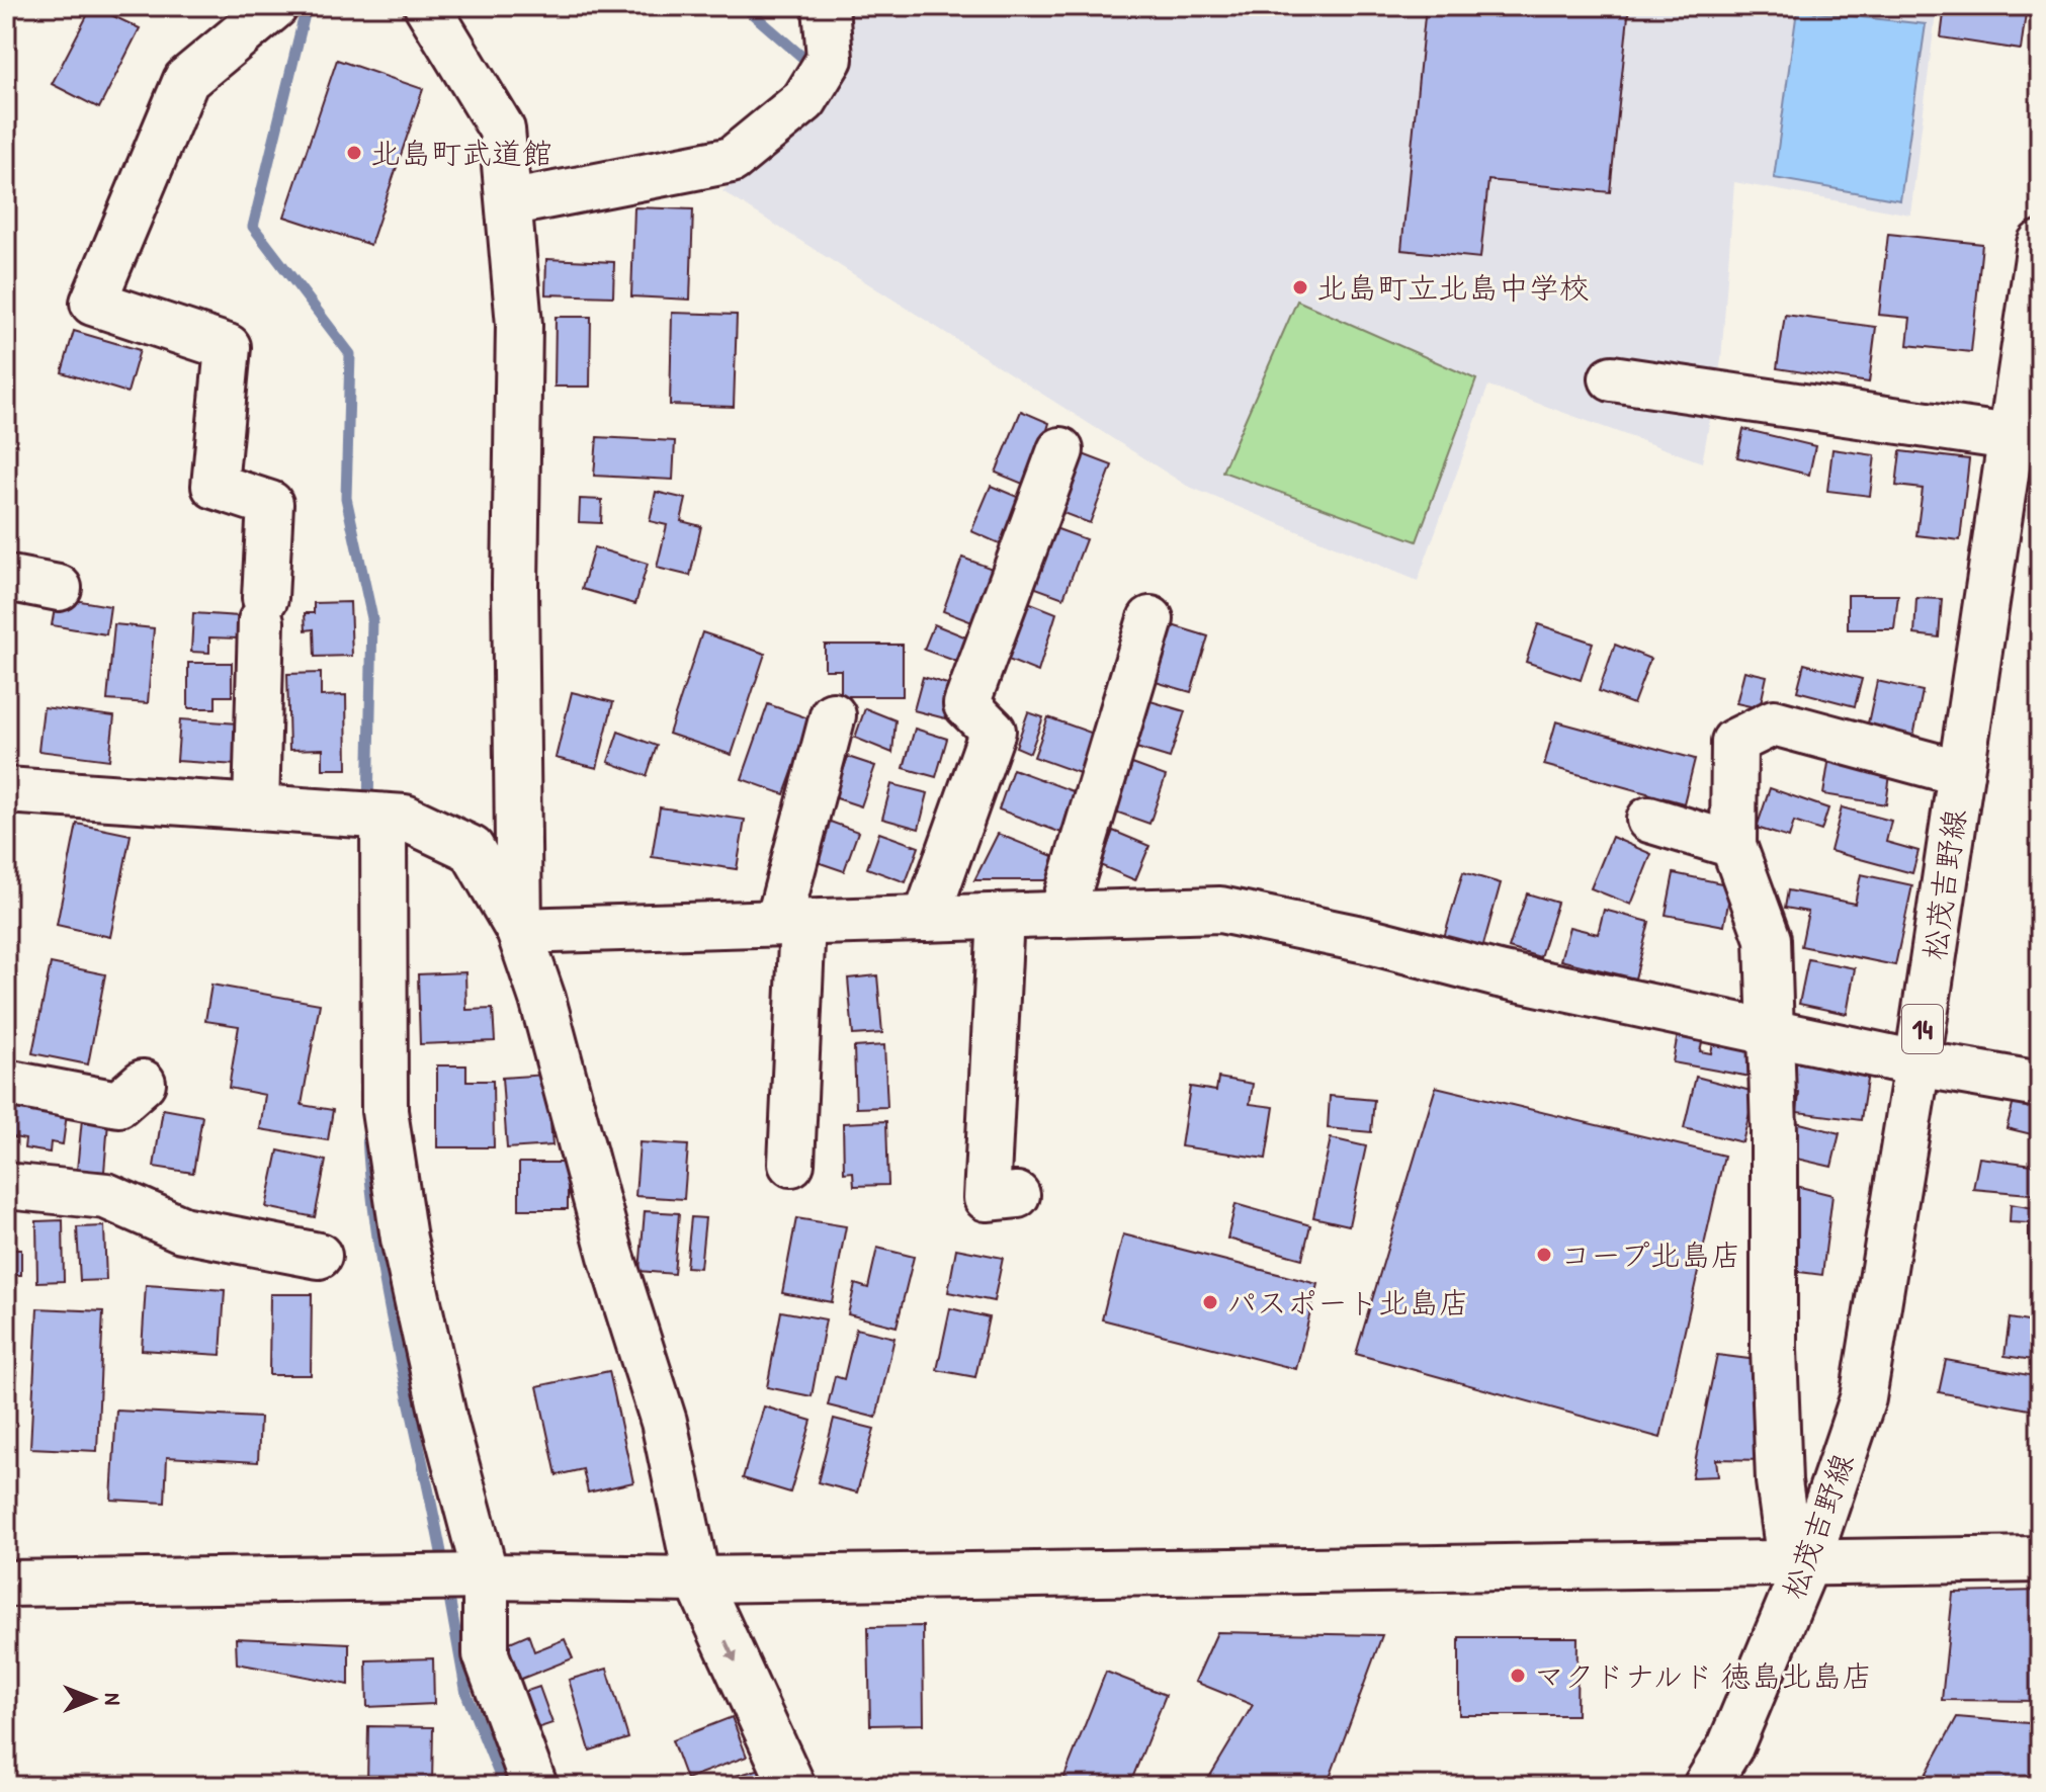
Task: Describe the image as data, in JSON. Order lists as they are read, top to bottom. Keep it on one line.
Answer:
{"streets":{"street":["松茂吉野線","14"]},"places":["北島町武道館","北島町立北島中学校","コープ北島店","パスポート北島店","マクドナルド 徳島北島店"],"north":"right"}
